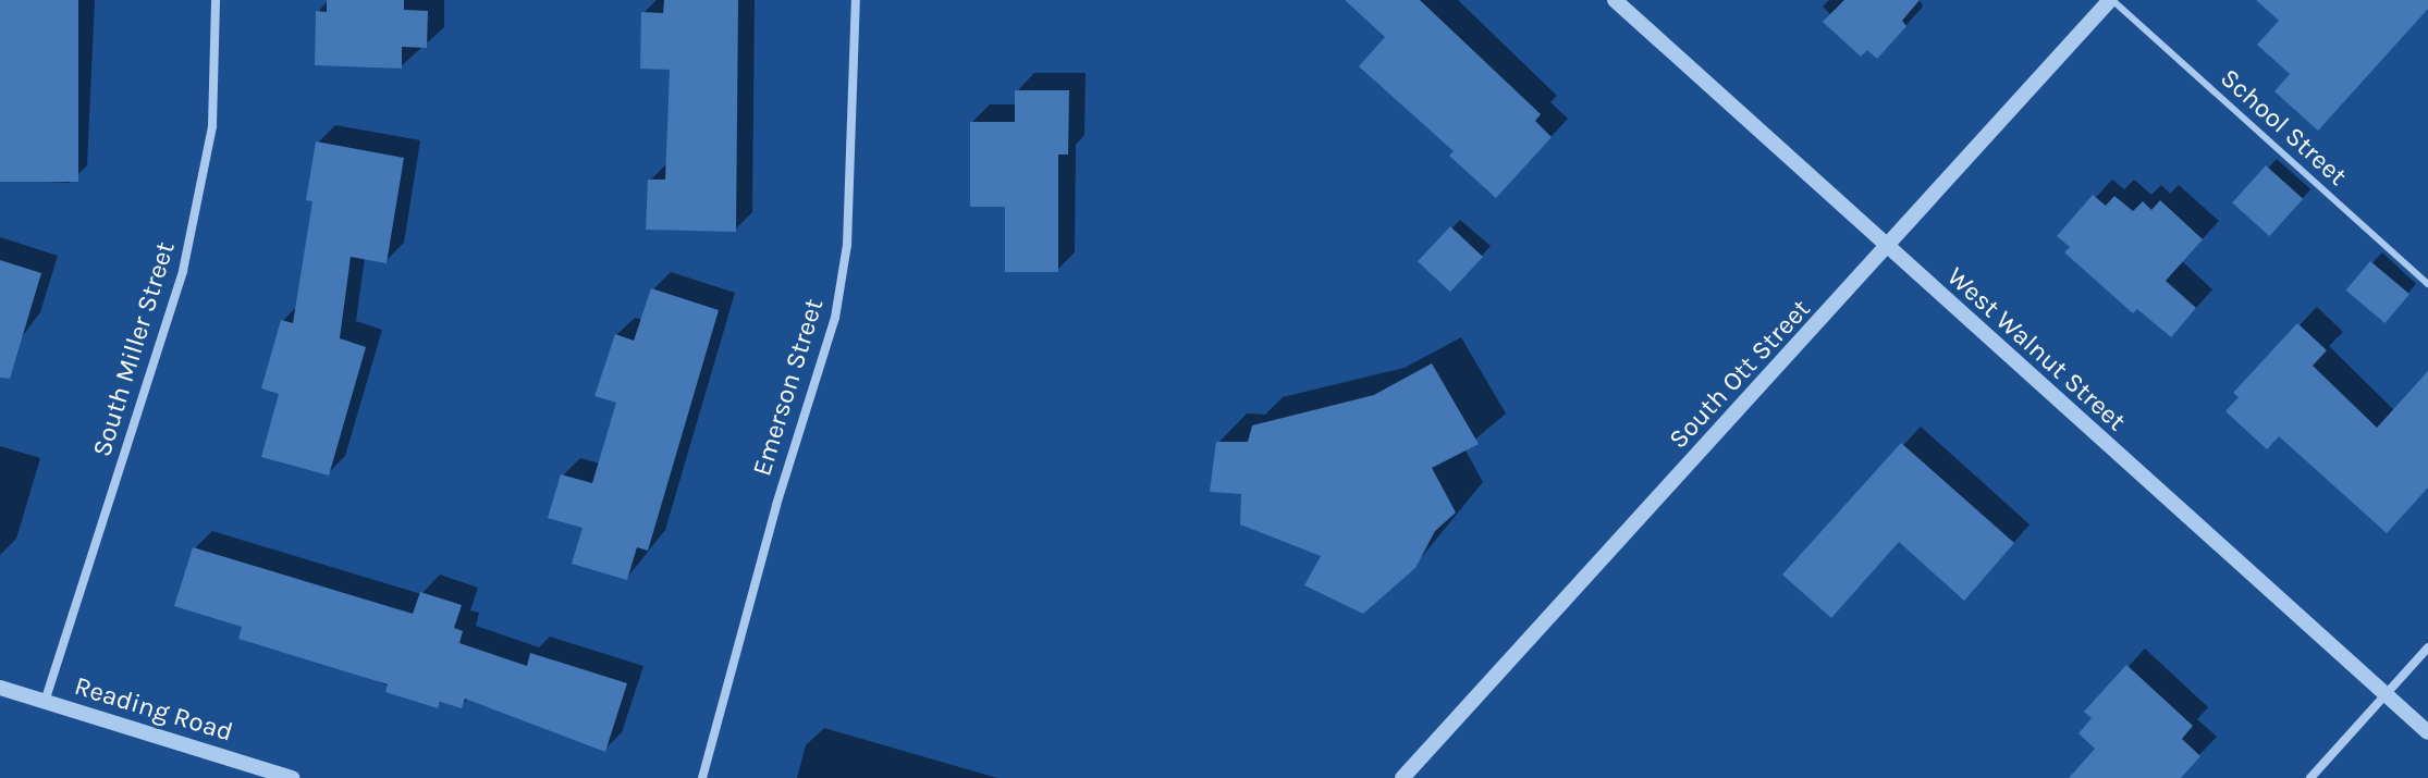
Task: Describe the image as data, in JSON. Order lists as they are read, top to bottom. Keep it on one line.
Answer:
{"streets":{"street":["South Miller Street","West Walnut Street","South Ott Street","Emerson Street","Reading Road"],"lane":["School Street"]},"crossings":[["School Street","South Ott Street"],["South Miller Street","Reading Road"],["West Walnut Street","South Ott Street"]]}
